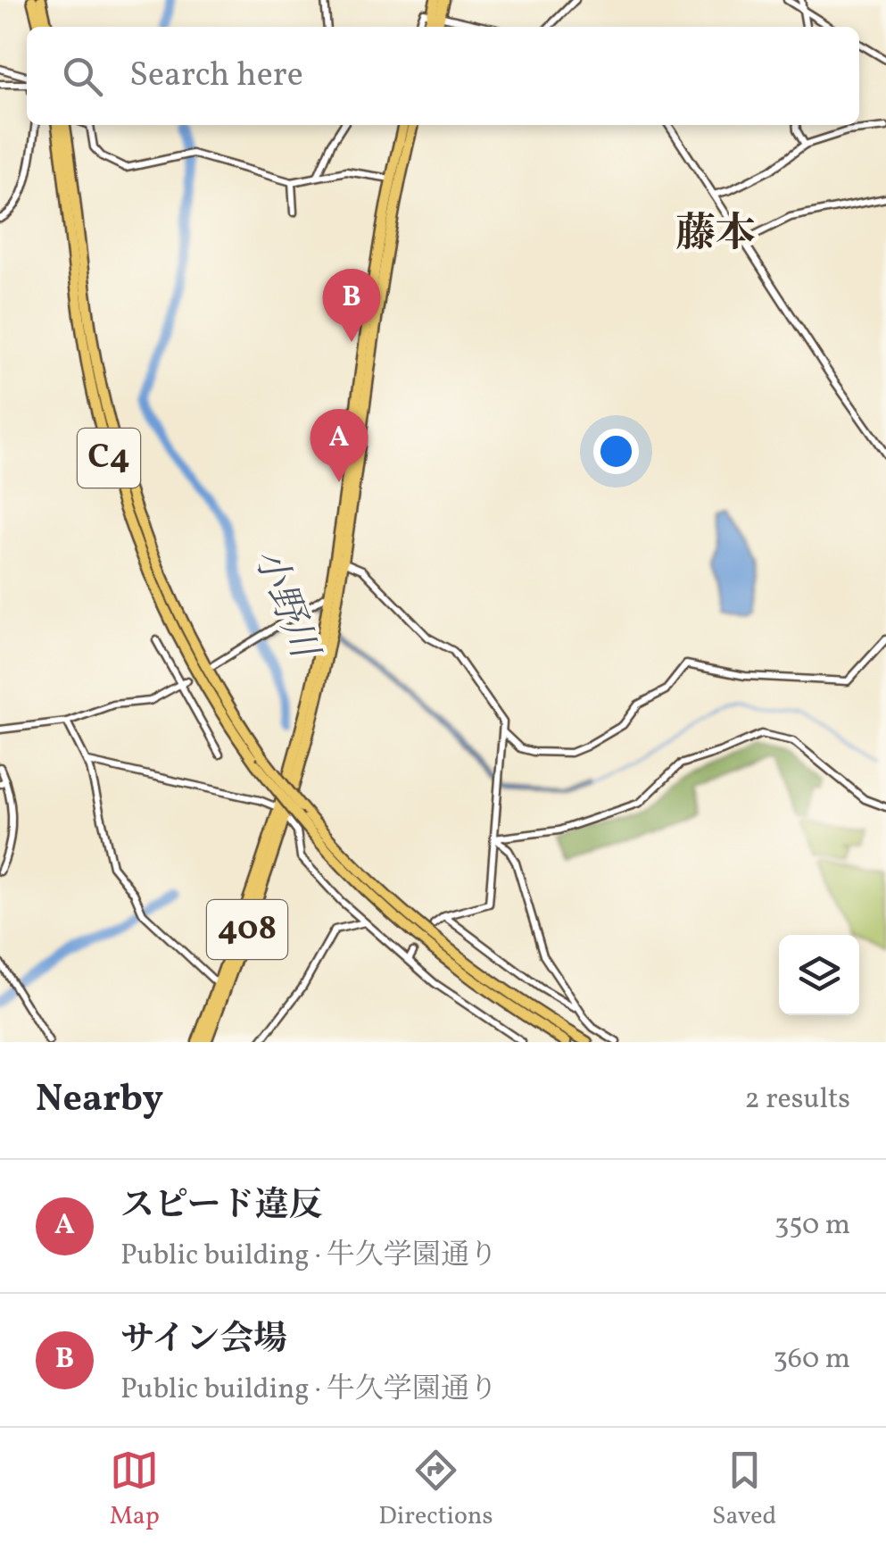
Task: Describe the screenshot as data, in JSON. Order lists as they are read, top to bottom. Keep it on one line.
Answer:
{"streets":{"highway":["C4","408"]},"districts":["藤本"],"water":["小野川"],"page":{"search":"Search here","pins":["B","A"],"heading":["Nearby","2 results"],"list":[{"mark":"A","name":"スピード違反","note":"Public building · 牛久学園通り","value":"350 m"},{"mark":"B","name":"サイン会場","note":"Public building · 牛久学園通り","value":"360 m"}],"nav":["Map","Directions","Saved"]}}
